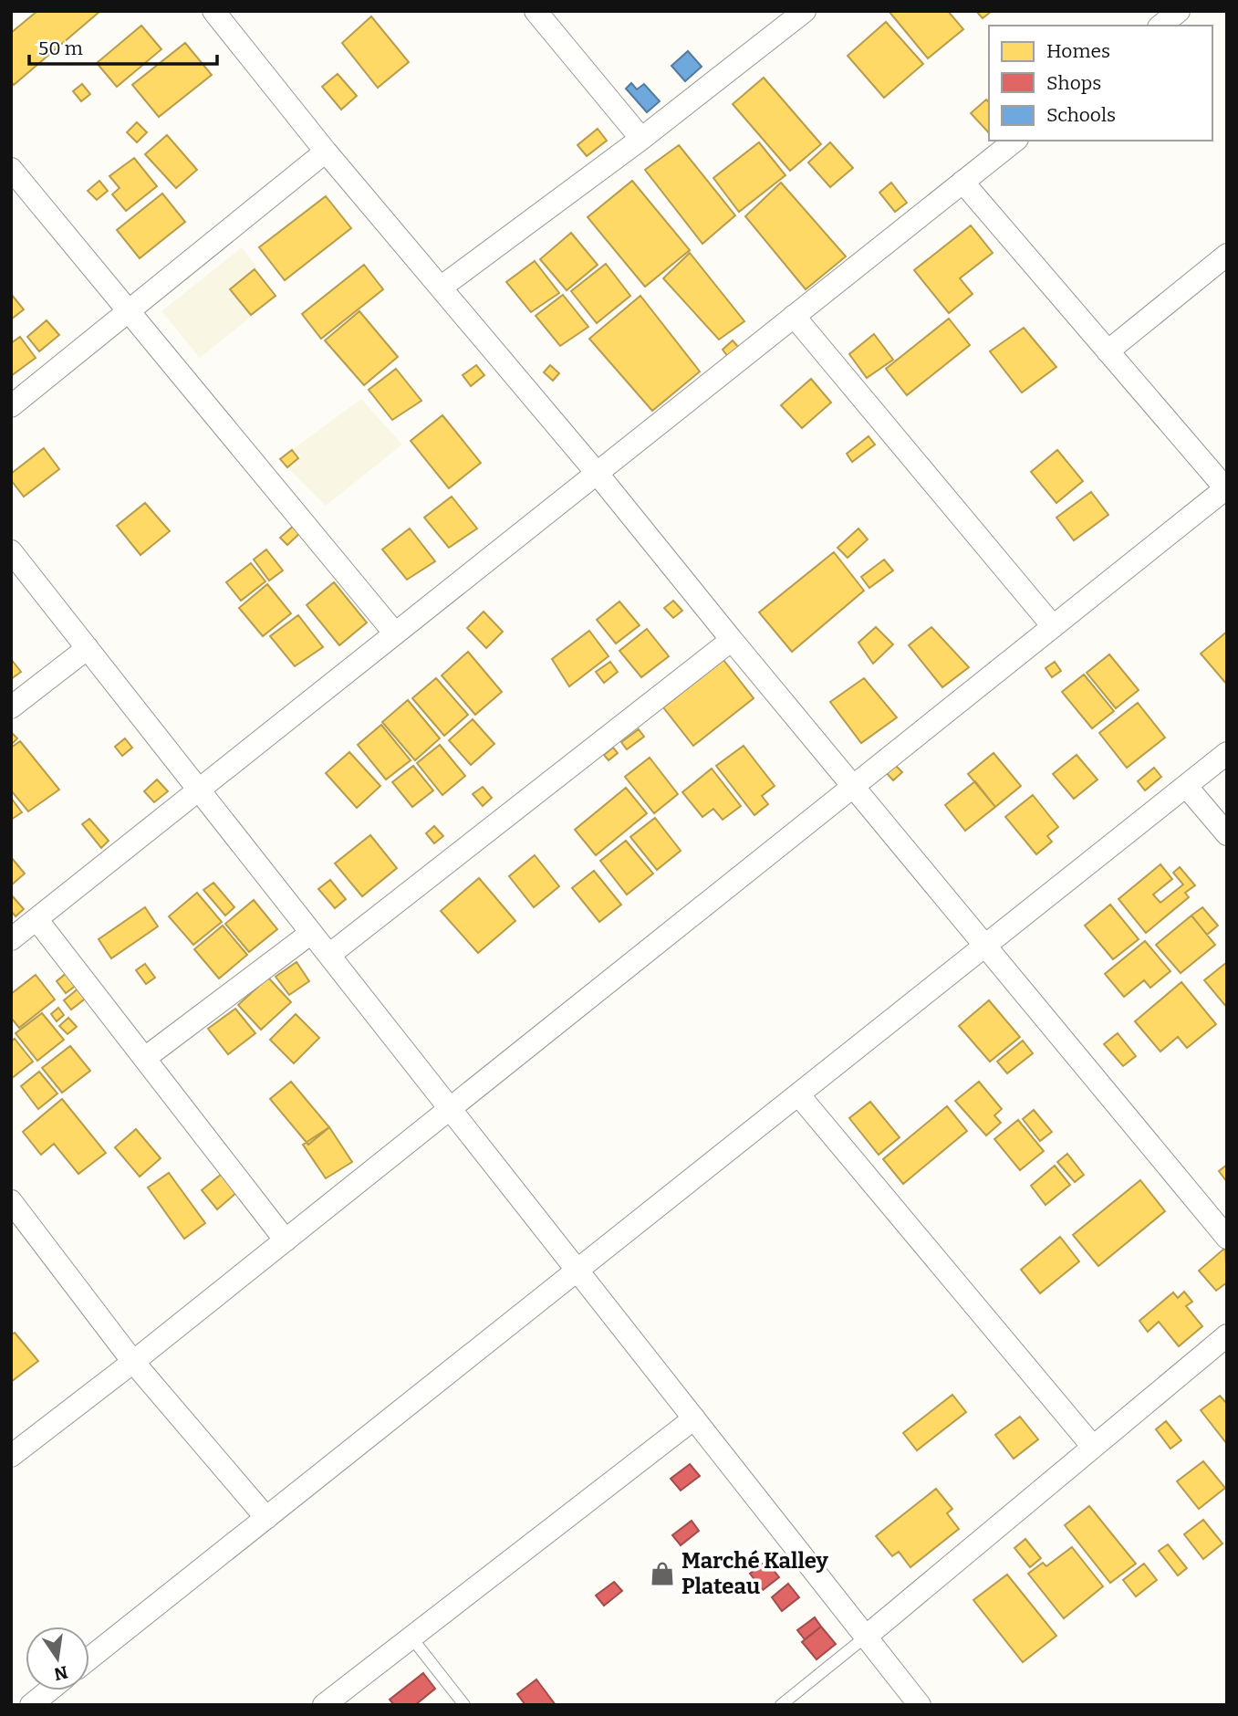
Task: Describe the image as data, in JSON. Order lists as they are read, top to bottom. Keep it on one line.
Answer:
{"places":{"shop":["Marché Kalley Plateau"]},"legend":["Homes","Shops","Schools"],"scale_bar":"50 m","north":"bottom"}
